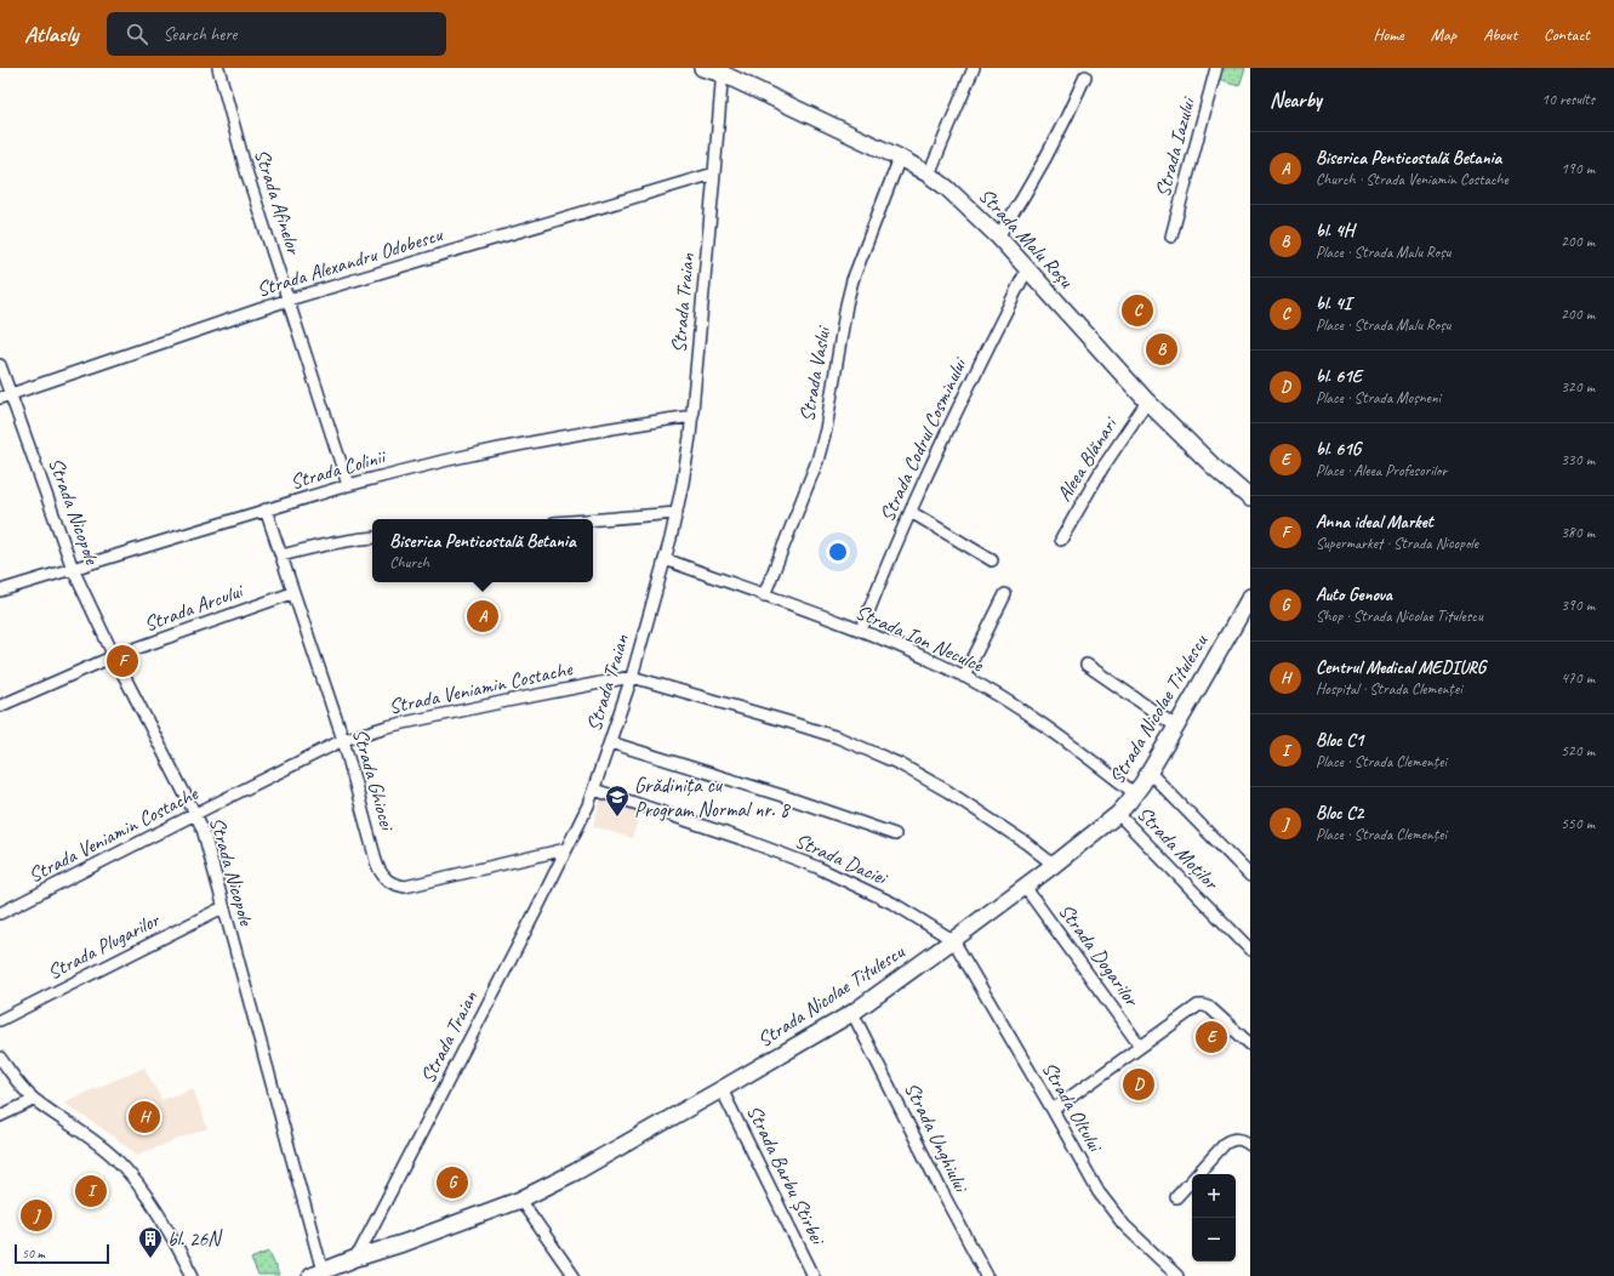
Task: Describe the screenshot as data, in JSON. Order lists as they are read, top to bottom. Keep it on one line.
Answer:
{"streets":{"street":["Strada Iazului","Strada Afinelor","Strada Malu Roșu","Strada Alexandru Odobescu","Strada Traian","Strada Vaslui","Strada Codrul Cosminului","Aleea Blănari","Strada Colinii","Strada Nicopole","Strada Arcului","Strada Ion Neculce","Strada Veniamin Costache","Strada Nicolae Titulescu","Strada Ghiocei","Strada Moților","Strada Daciei","Strada Plugarilor","Strada Dogarilor","Strada Oltului","Strada Unghiului","Strada Barbu Știrbei"]},"crossings":[["Strada Afinelor","Strada Alexandru Odobescu"],["Strada Afinelor","Strada Colinii"],["Strada Malu Roșu","Strada Traian"],["Strada Malu Roșu","Strada Vaslui"],["Strada Malu Roșu","Strada Codrul Cosminului"],["Strada Malu Roșu","Aleea Blănari"],["Strada Alexandru Odobescu","Strada Traian"],["Strada Alexandru Odobescu","Strada Nicopole"],["Strada Traian","Strada Colinii"],["Strada Traian","Strada Ion Neculce"],["Strada Traian","Strada Veniamin Costache"],["Strada Traian","Strada Nicolae Titulescu"],["Strada Traian","Strada Ghiocei"],["Strada Traian","Strada Daciei"],["Strada Vaslui","Strada Ion Neculce"],["Strada Codrul Cosminului","Strada Ion Neculce"],["Strada Colinii","Strada Nicopole"],["Strada Colinii","Strada Ghiocei"],["Strada Nicopole","Strada Arcului"],["Strada Nicopole","Strada Veniamin Costache"],["Strada Nicopole","Strada Nicolae Titulescu"],["Strada Nicopole","Strada Plugarilor"],["Strada Arcului","Strada Ghiocei"],["Strada Ion Neculce","Strada Nicolae Titulescu"],["Strada Veniamin Costache","Strada Nicolae Titulescu"],["Strada Veniamin Costache","Strada Ghiocei"],["Strada Nicolae Titulescu","Strada Moților"],["Strada Nicolae Titulescu","Strada Daciei"],["Strada Nicolae Titulescu","Strada Dogarilor"],["Strada Nicolae Titulescu","Strada Oltului"],["Strada Nicolae Titulescu","Strada Unghiului"],["Strada Nicolae Titulescu","Strada Barbu Știrbei"],["Strada Daciei","Strada Oltului"]],"places":{"school or university":["Grădinița cu Program Normal nr. 8"],"building":["bl. 26N"]},"scale_bar":"50 m","page":{"header":"Atlasly","search":"Search here","nav":["Home","Map","About","Contact"],"heading":["Nearby","10 results"],"list":[{"mark":"A","name":"Biserica Penticostală Betania","note":"Church · Strada Veniamin Costache","value":"190 m"},{"mark":"B","name":"bl. 4H","note":"Place · Strada Malu Roșu","value":"200 m"},{"mark":"C","name":"bl. 4I","note":"Place · Strada Malu Roșu","value":"200 m"},{"mark":"D","name":"bl. 61E","note":"Place · Strada Moșneni","value":"320 m"},{"mark":"E","name":"bl. 61G","note":"Place · Aleea Profesorilor","value":"330 m"},{"mark":"F","name":"Anna ideal Market","note":"Supermarket · Strada Nicopole","value":"380 m"},{"mark":"G","name":"Auto Genova","note":"Shop · Strada Nicolae Titulescu","value":"390 m"},{"mark":"H","name":"Centrul Medical MEDIURG","note":"Hospital · Strada Clemenței","value":"470 m"},{"mark":"I","name":"Bloc C1","note":"Place · Strada Clemenței","value":"520 m"},{"mark":"J","name":"Bloc C2","note":"Place · Strada Clemenței","value":"550 m"}],"pins":["C","B","A","F","E","D","H","G","I","J"],"popup":["Biserica Penticostală Betania","Church"],"map_buttons":["+","−"],"scale":"50 m"}}
